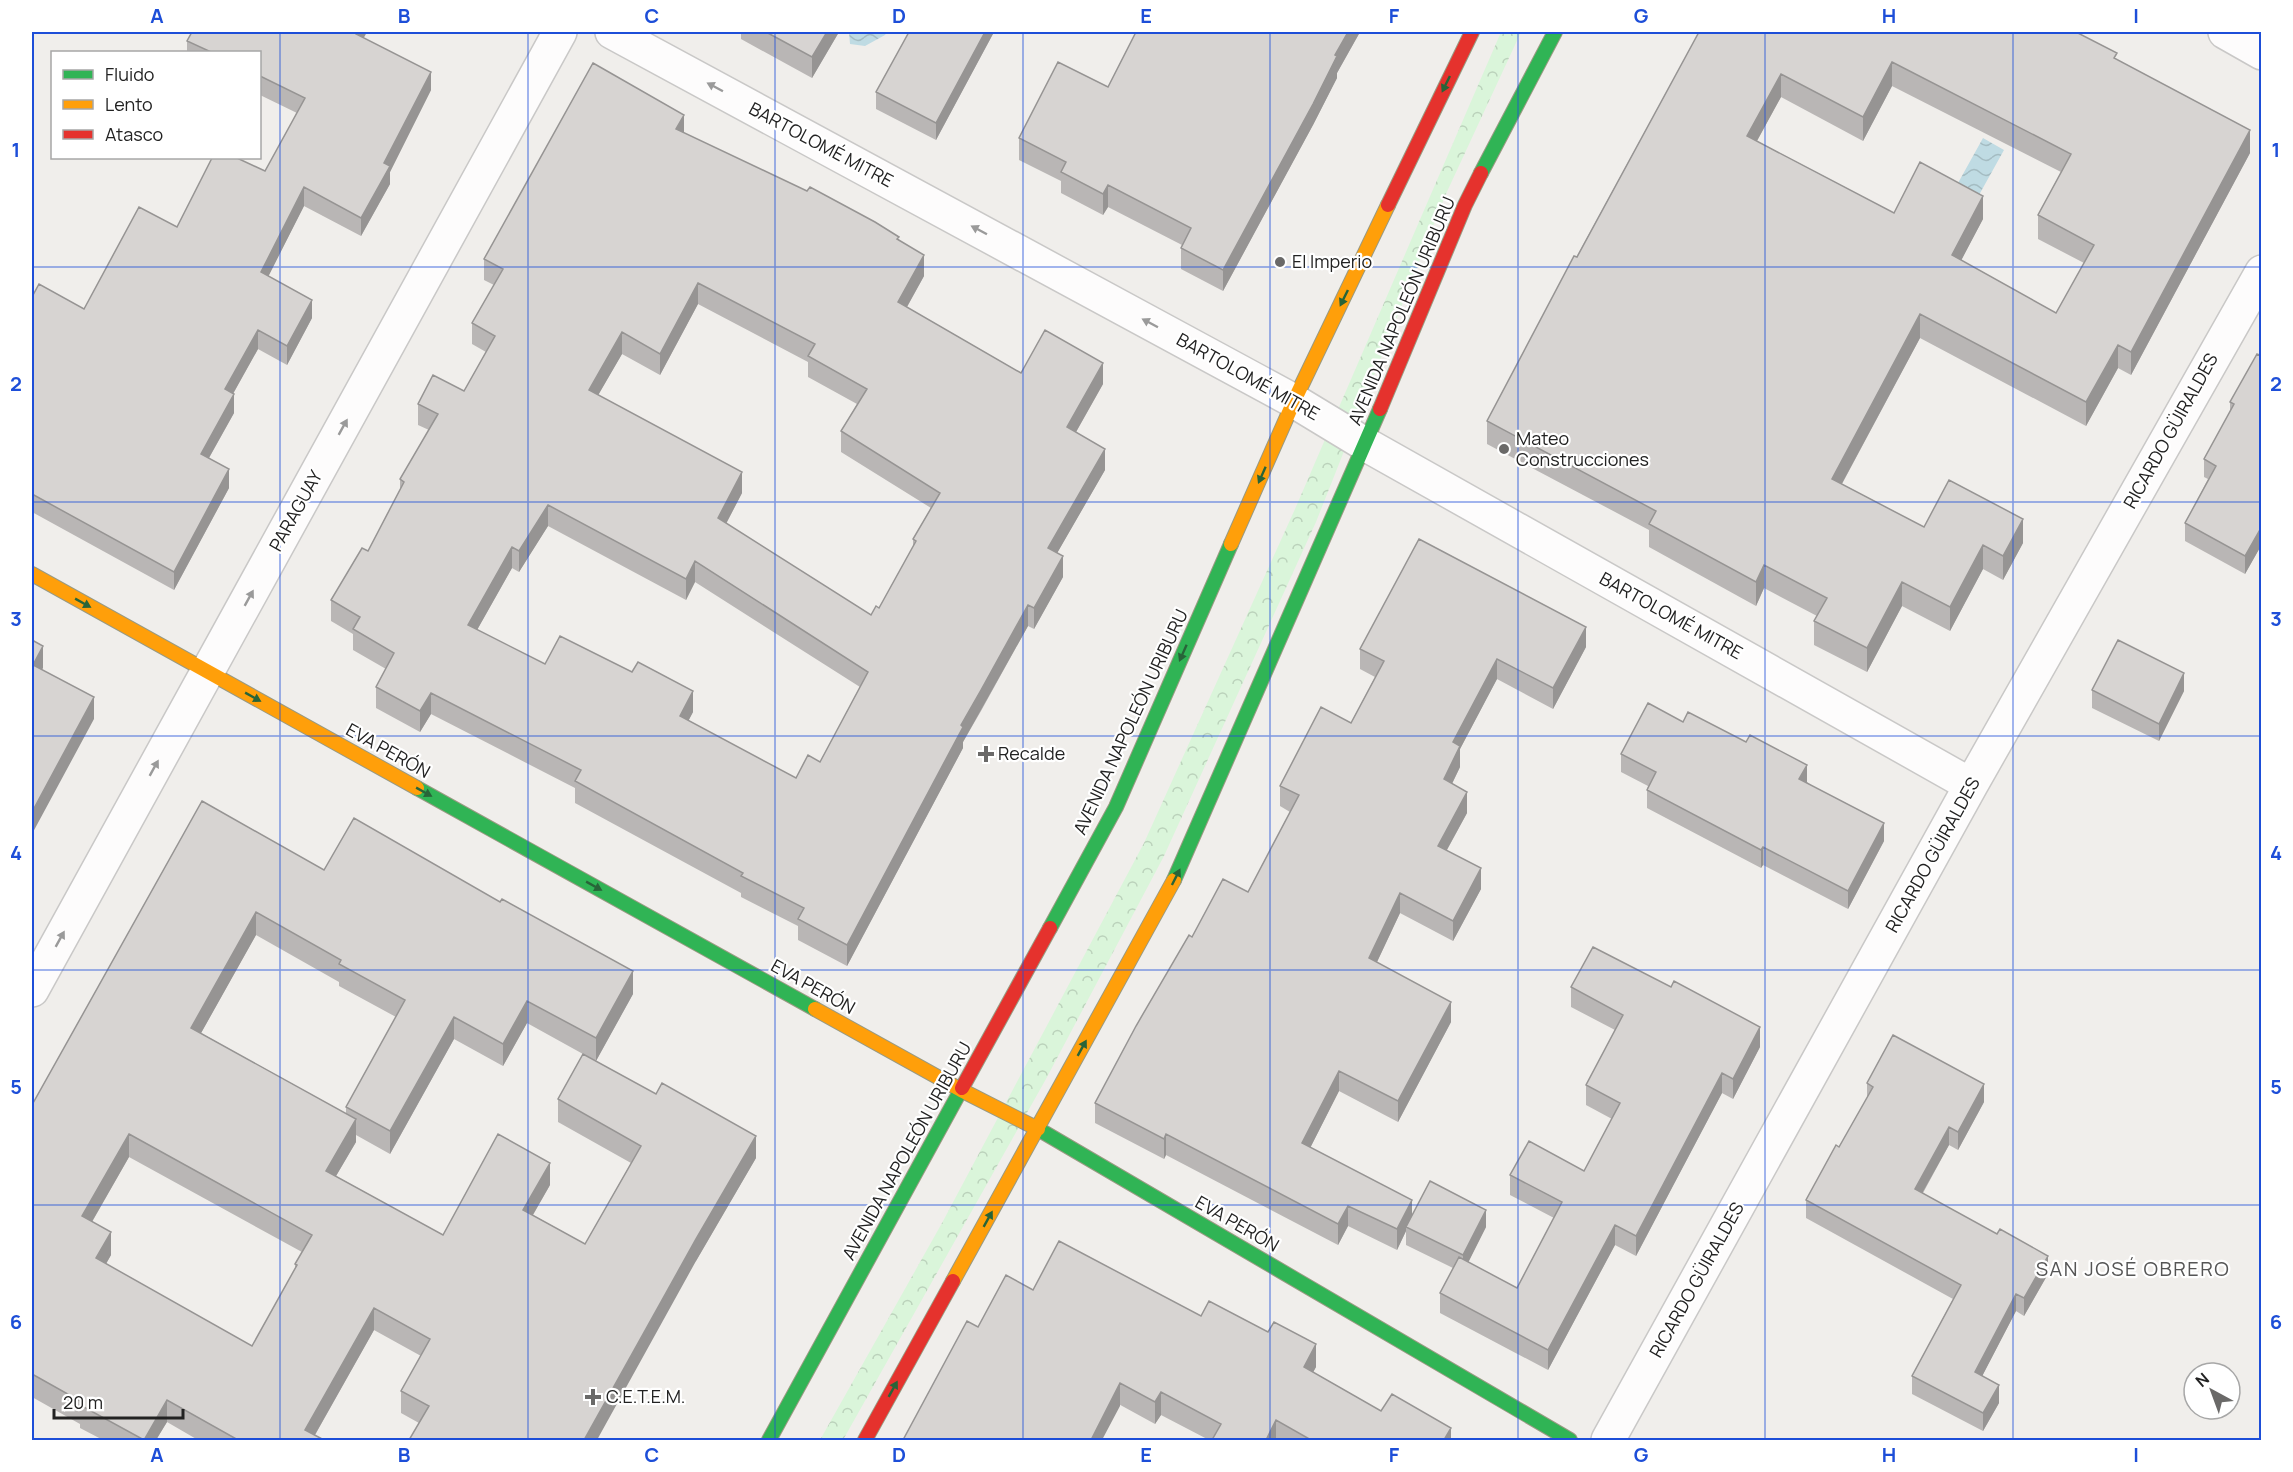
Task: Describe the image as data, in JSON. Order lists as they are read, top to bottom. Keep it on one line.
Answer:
{"streets":{"main road":["AVENIDA NAPOLEÓN URIBURU","EVA PERÓN"],"street":["BARTOLOMÉ MITRE","RICARDO GÜIRALDES","PARAGUAY"]},"crossings":[["BARTOLOMÉ MITRE","AVENIDA NAPOLEÓN URIBURU"],["BARTOLOMÉ MITRE","RICARDO GÜIRALDES"],["AVENIDA NAPOLEÓN URIBURU","EVA PERÓN"],["PARAGUAY","EVA PERÓN"]],"one_way":["BARTOLOMÉ MITRE","PARAGUAY","EVA PERÓN"],"districts":["SAN JOSÉ OBRERO"],"places":{"other":["El Imperio","Mateo Construcciones"],"health":["Recalde","C.E.T.E.M."]},"legend":["Fluido","Lento","Atasco"],"scale_bar":"20 m","north":"top left","grid":{"columns":["A","B","C","D","E","F","G","H","I"],"rows":["1","2","3","4","5","6"]}}
